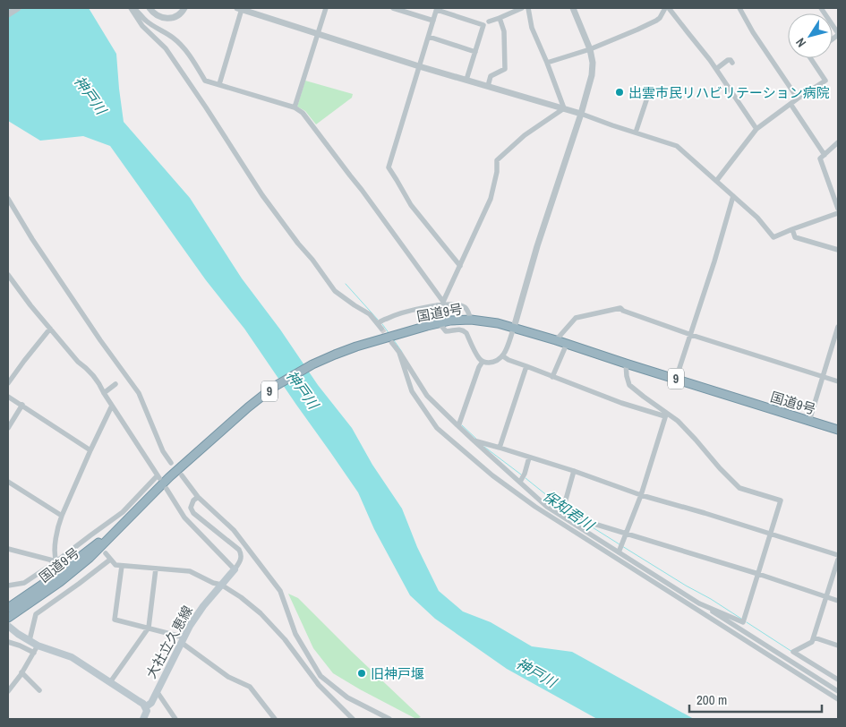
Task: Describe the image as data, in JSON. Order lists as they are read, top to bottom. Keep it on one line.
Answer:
{"streets":{"highway":["国道9号","9"],"main road":["大社立久恵線"]},"water":["神戸川","保知君川"],"places":["出雲市民リハビリテーション病院","旧神戸堰"],"scale_bar":"200 m","north":"bottom left"}
